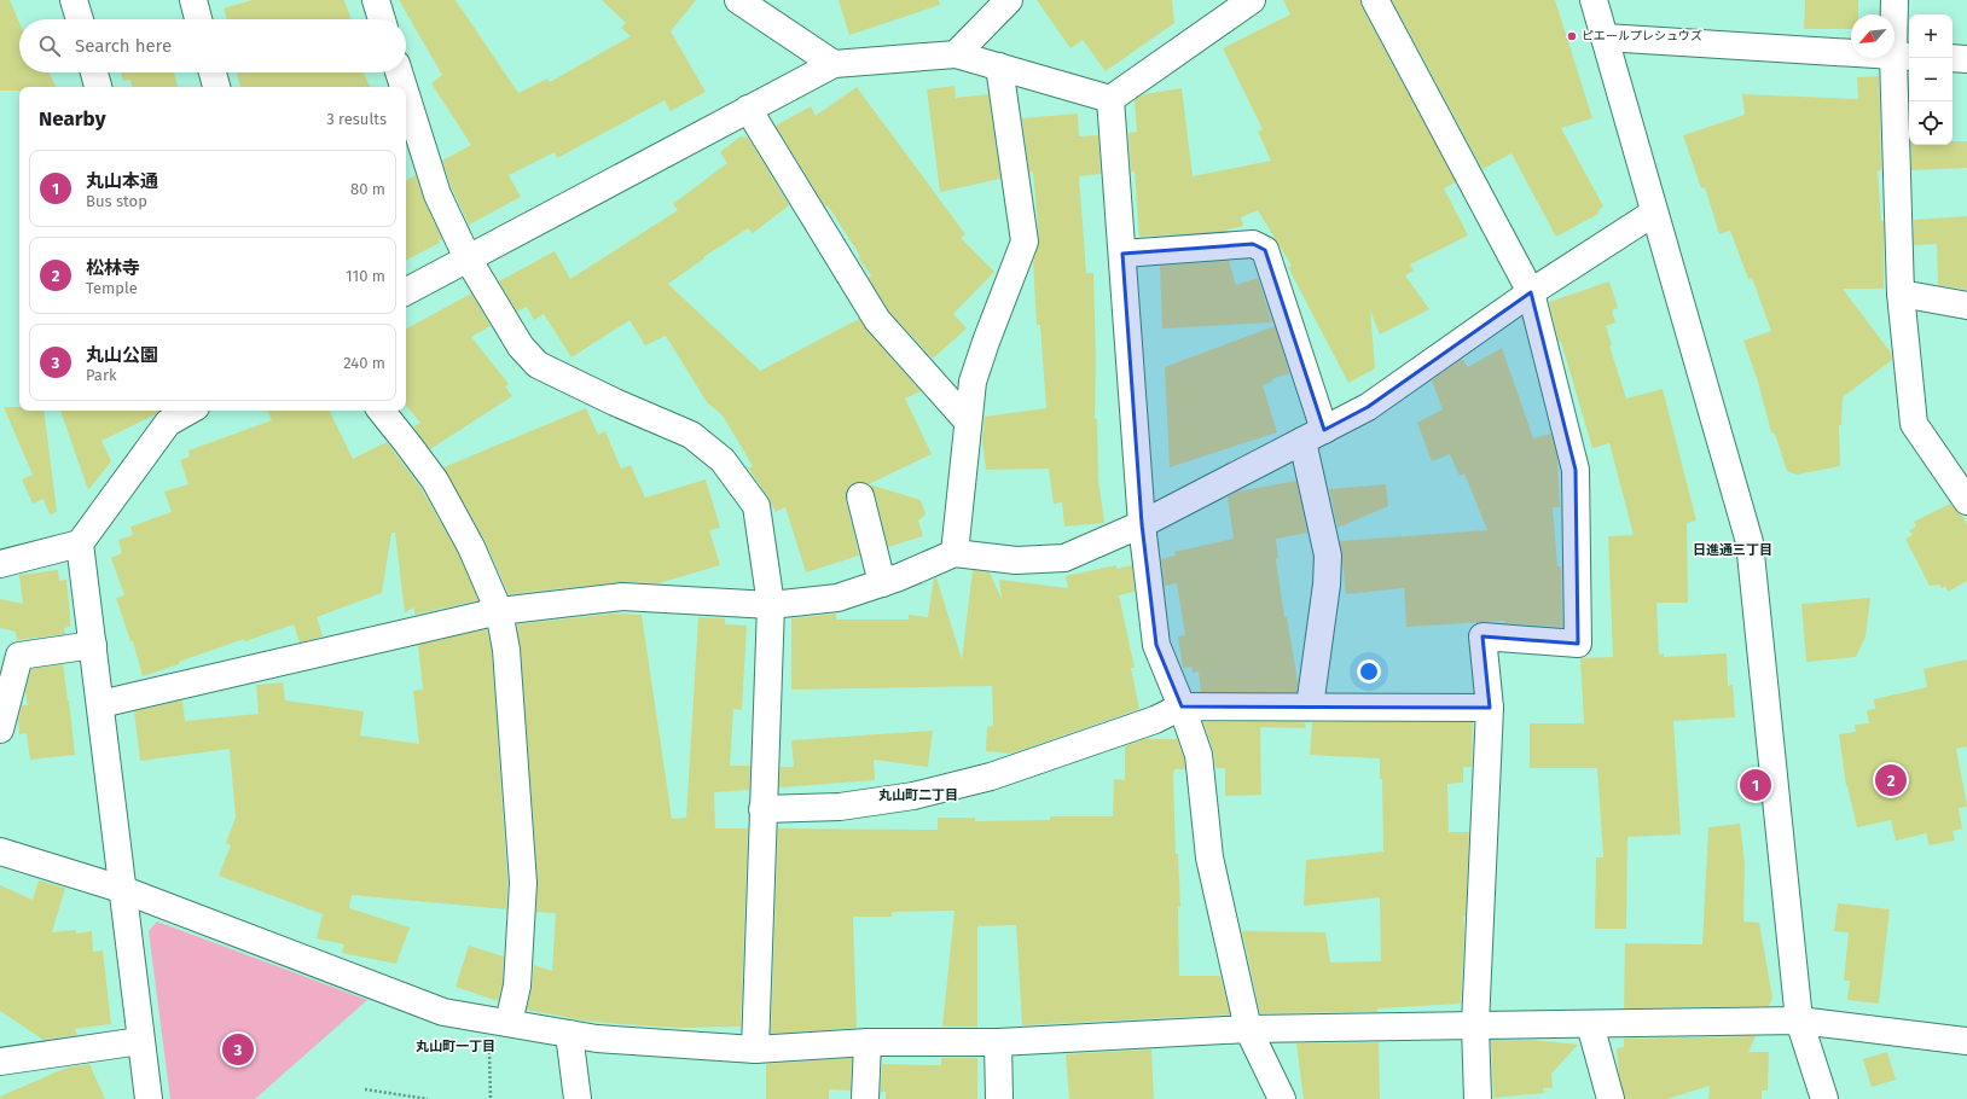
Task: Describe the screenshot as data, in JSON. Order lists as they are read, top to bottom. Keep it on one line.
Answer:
{"districts":["日進通三丁目","丸山町二丁目","丸山町一丁目"],"places":["ピエールプレシュウズ"],"north":"bottom left","page":{"map_buttons":["+","−"],"search":"Search here","heading":["Nearby","3 results"],"list":[{"mark":"1","name":"丸山本通","note":"Bus stop","value":"80 m"},{"mark":"2","name":"松林寺","note":"Temple","value":"110 m"},{"mark":"3","name":"丸山公園","note":"Park","value":"240 m"}],"pins":["2","1","3"]}}
